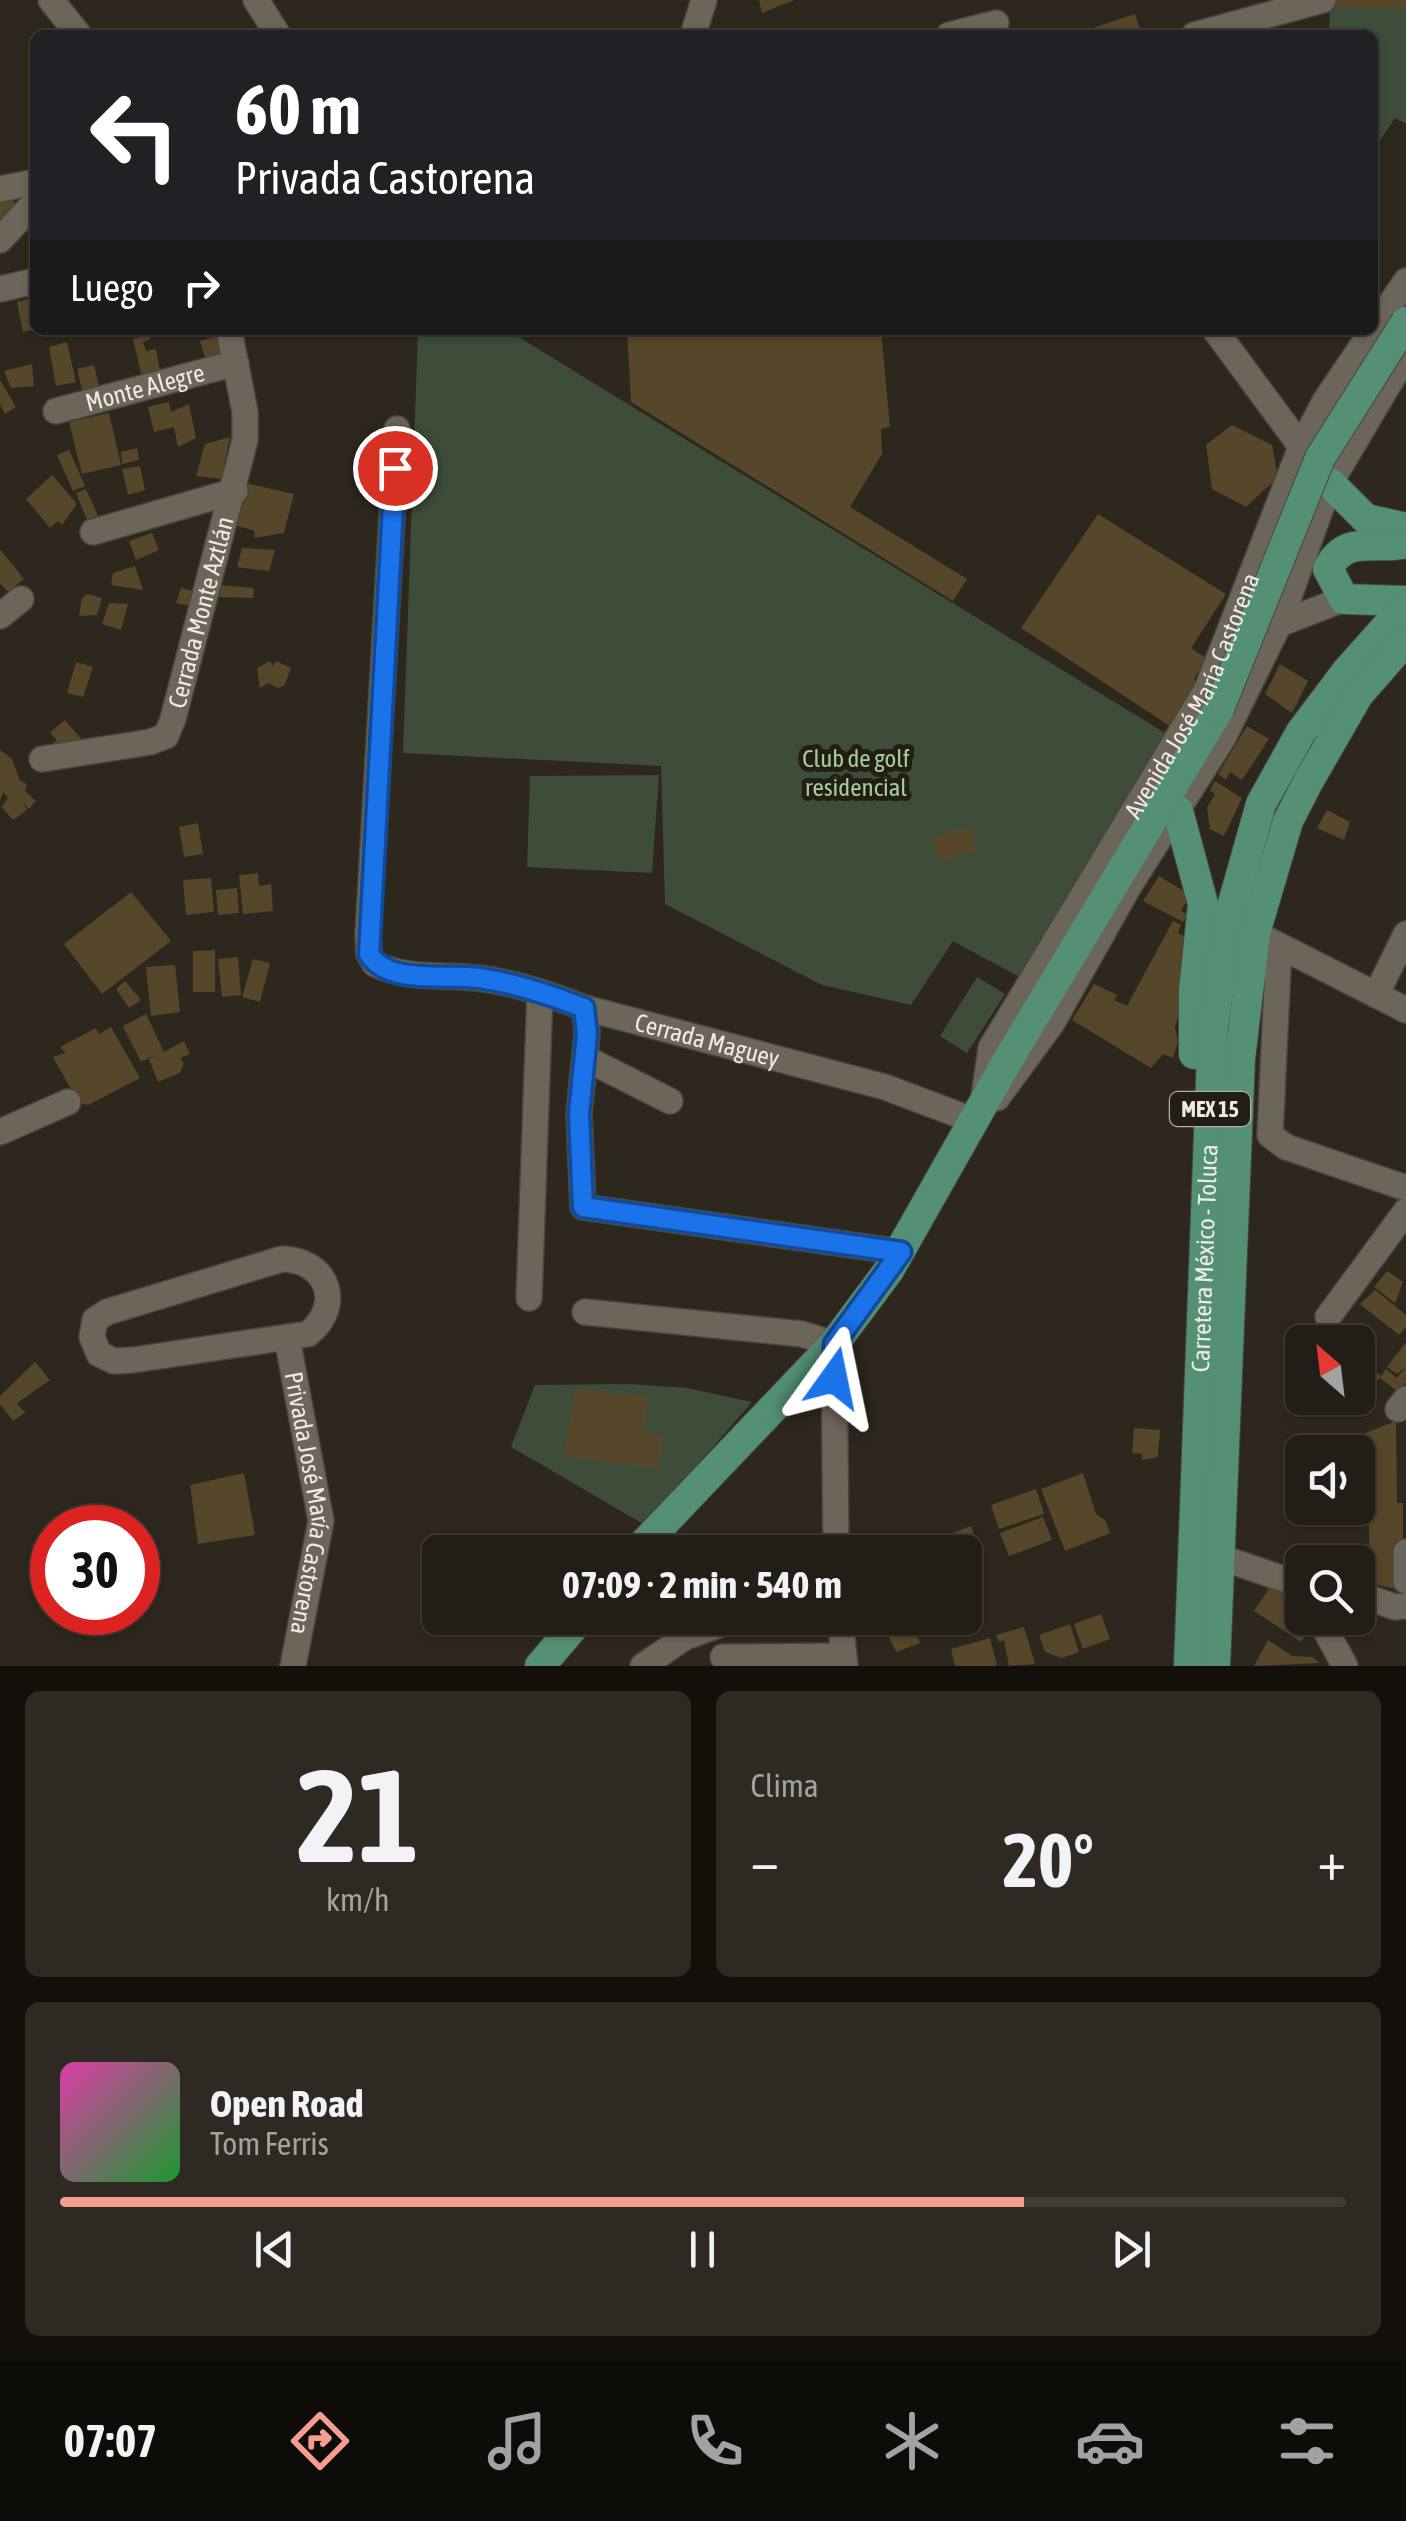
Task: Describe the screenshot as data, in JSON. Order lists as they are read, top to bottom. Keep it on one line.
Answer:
{"streets":{"main road":["Avenida José María Castorena","MEX 15","Carretera México - Toluca"],"street":["Monte Alegre","Cerrada Monte Aztlán","Cerrada Maguey","Privada José María Castorena"]},"crossings":[["Monte Alegre","Cerrada Monte Aztlán"],["Avenida José María Castorena","Cerrada Maguey"]],"parks":["Club de golf residencial"],"north":"top left","page":{"turn":["60 m","Privada Castorena"],"then":"Luego","limit":"30","trip":"07:09 · 2 min · 540 m","tile":[["21","km/h"],"Clima"],"heat":["−","20°","+"],"song":["Open Road","Tom Ferris"],"tabs":"07:07"}}
